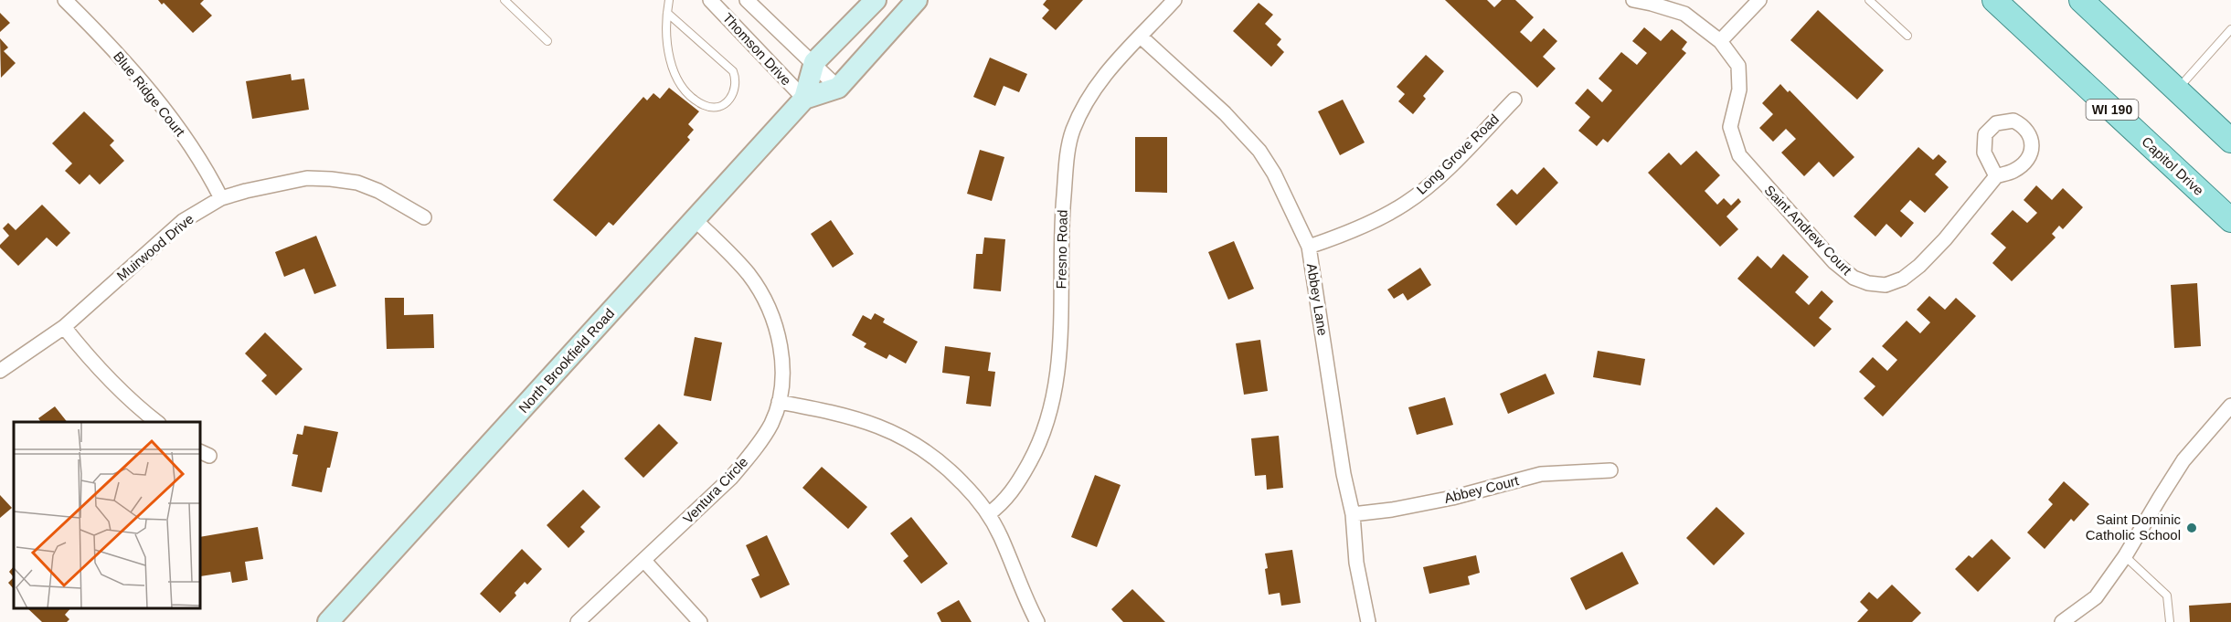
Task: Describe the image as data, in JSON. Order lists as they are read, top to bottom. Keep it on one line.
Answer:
{"streets":{"main road":["WI 190","Capitol Drive"],"street":["Thomson Drive","Blue Ridge Court","Long Grove Road","Saint Andrew Court","Muirwood Drive","Fresno Road","Abbey Lane","North Brookfield Road","Abbey Court","Ventura Circle"]},"crossings":[["Thomson Drive","North Brookfield Road"],["Blue Ridge Court","Muirwood Drive"],["Long Grove Road","Abbey Lane"],["Fresno Road","Abbey Lane"],["Abbey Lane","Abbey Court"],["North Brookfield Road","Ventura Circle"]],"places":["Saint Dominic Catholic School"]}
